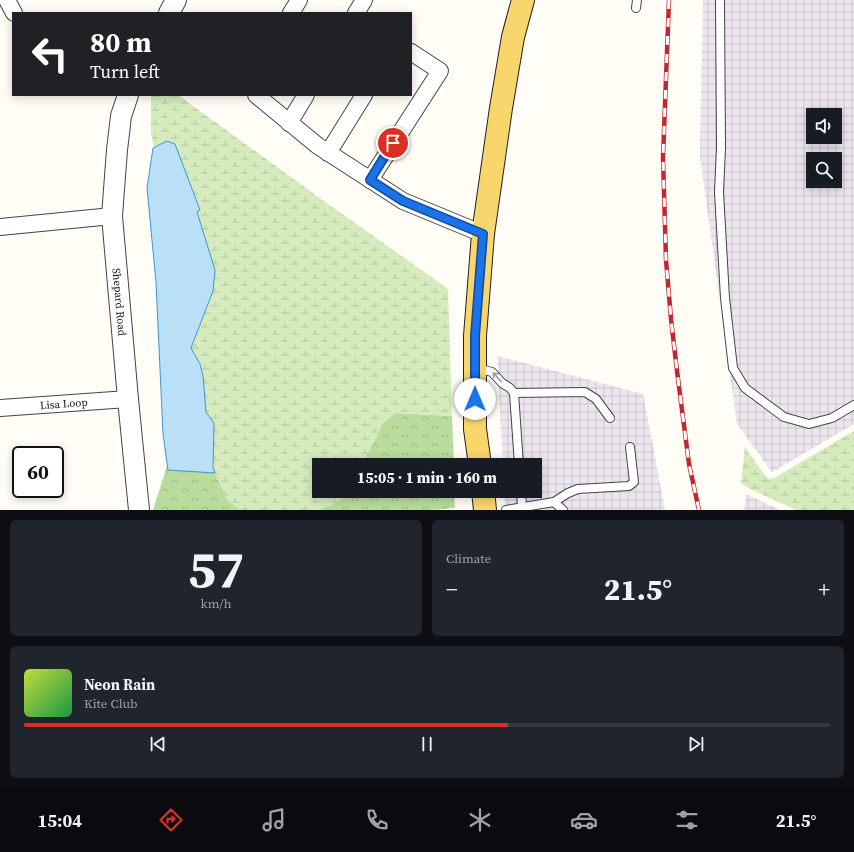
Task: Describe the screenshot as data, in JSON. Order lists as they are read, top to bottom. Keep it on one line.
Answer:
{"streets":{"street":["Shepard Road","Lisa Loop"]},"crossings":[["Shepard Road","Lisa Loop"]],"page":{"turn":["80 m","Turn left"],"limit":"60","trip":"15:05 · 1 min · 160 m","tile":[["57","km/h"],"Climate"],"heat":["−","21.5°","+"],"song":["Neon Rain","Kite Club"],"tabs":["15:04","21.5°"]}}
